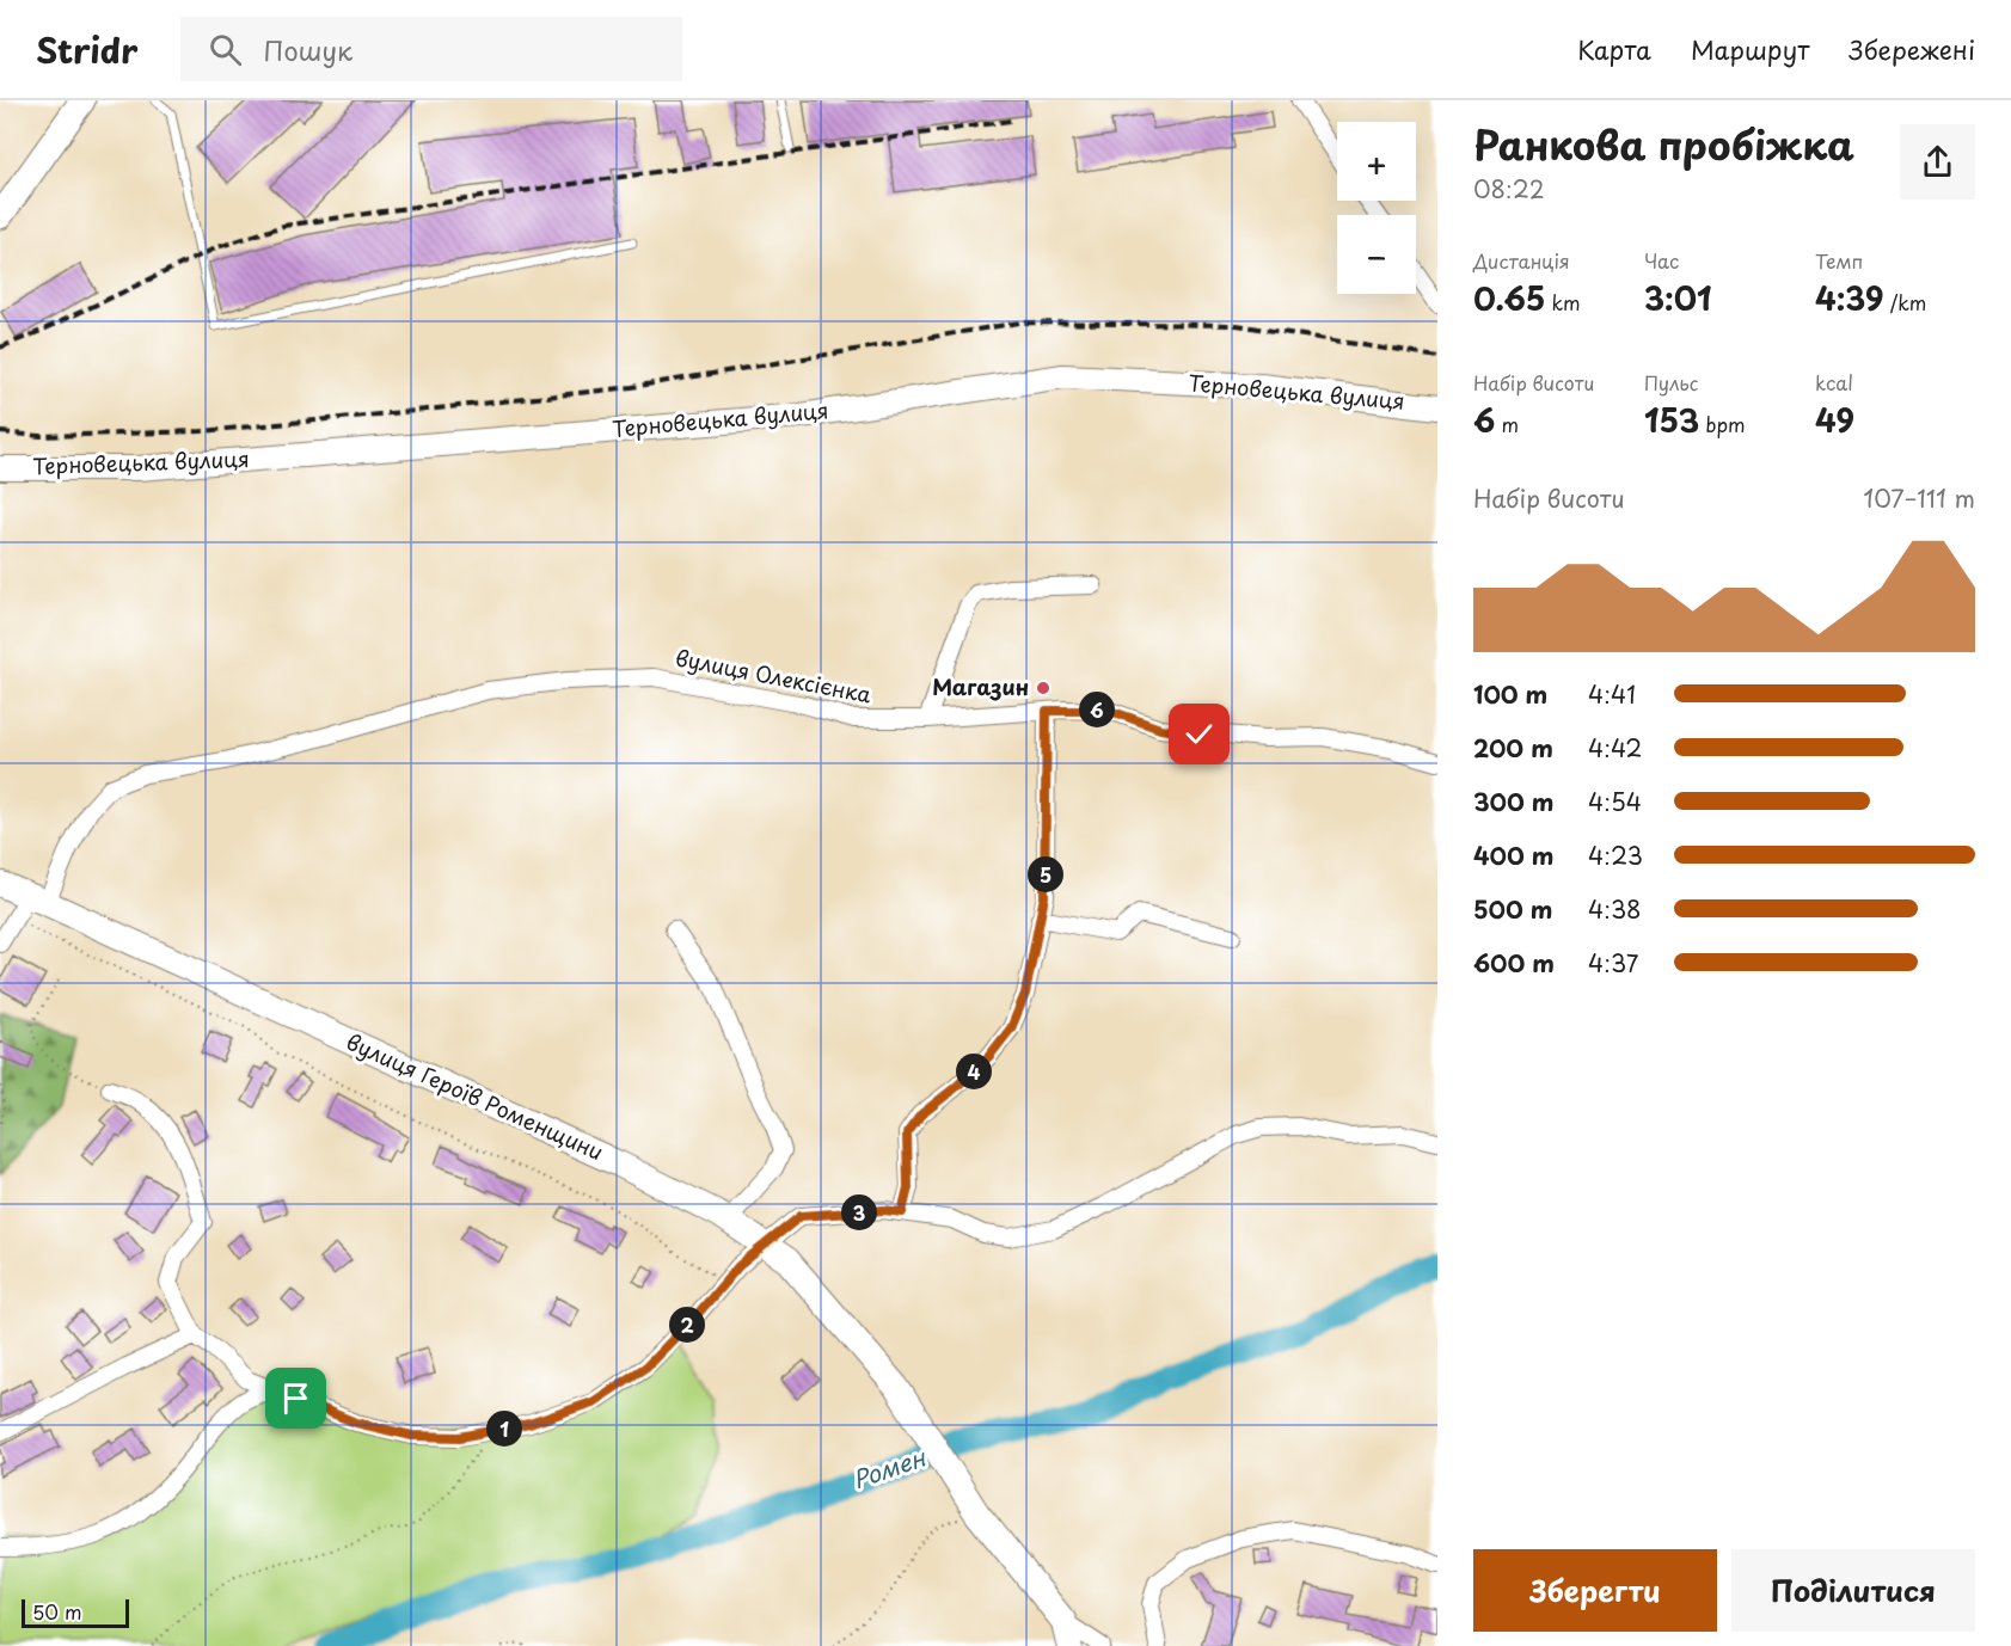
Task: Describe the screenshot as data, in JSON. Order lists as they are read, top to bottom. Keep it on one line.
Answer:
{"streets":{"main road":["Терновецька вулиця","вулиця Героїв Роменщини"],"street":["вулиця Олексієнка"]},"crossings":[["вулиця Олексієнка","вулиця Героїв Роменщини"]],"water":["Ромен"],"places":["Магазин"],"scale_bar":"50 m","page":{"header":"Stridr","search":"Пошук","nav":["Карта","Маршрут","Збережені"],"heading":["Ранкова пробіжка","08:22"],"map_buttons":["+","−"],"stats":[["Дистанція","0.65 km"],["Час","3:01"],["Темп","4:39 /km"],["Набір висоти","6 m"],["Пульс","153 bpm"],["kcal","49"]],"chart":["Набір висоти","107–111 m"],"list":[{"name":"100 m","note":"4:41"},{"name":"200 m","note":"4:42"},{"name":"300 m","note":"4:54"},{"name":"400 m","note":"4:23"},{"name":"500 m","note":"4:38"},{"name":"600 m","note":"4:37"}],"pins":["6","5","4","3","2","1"],"buttons":["Зберегти","Поділитися"],"scale":"50 m"}}
